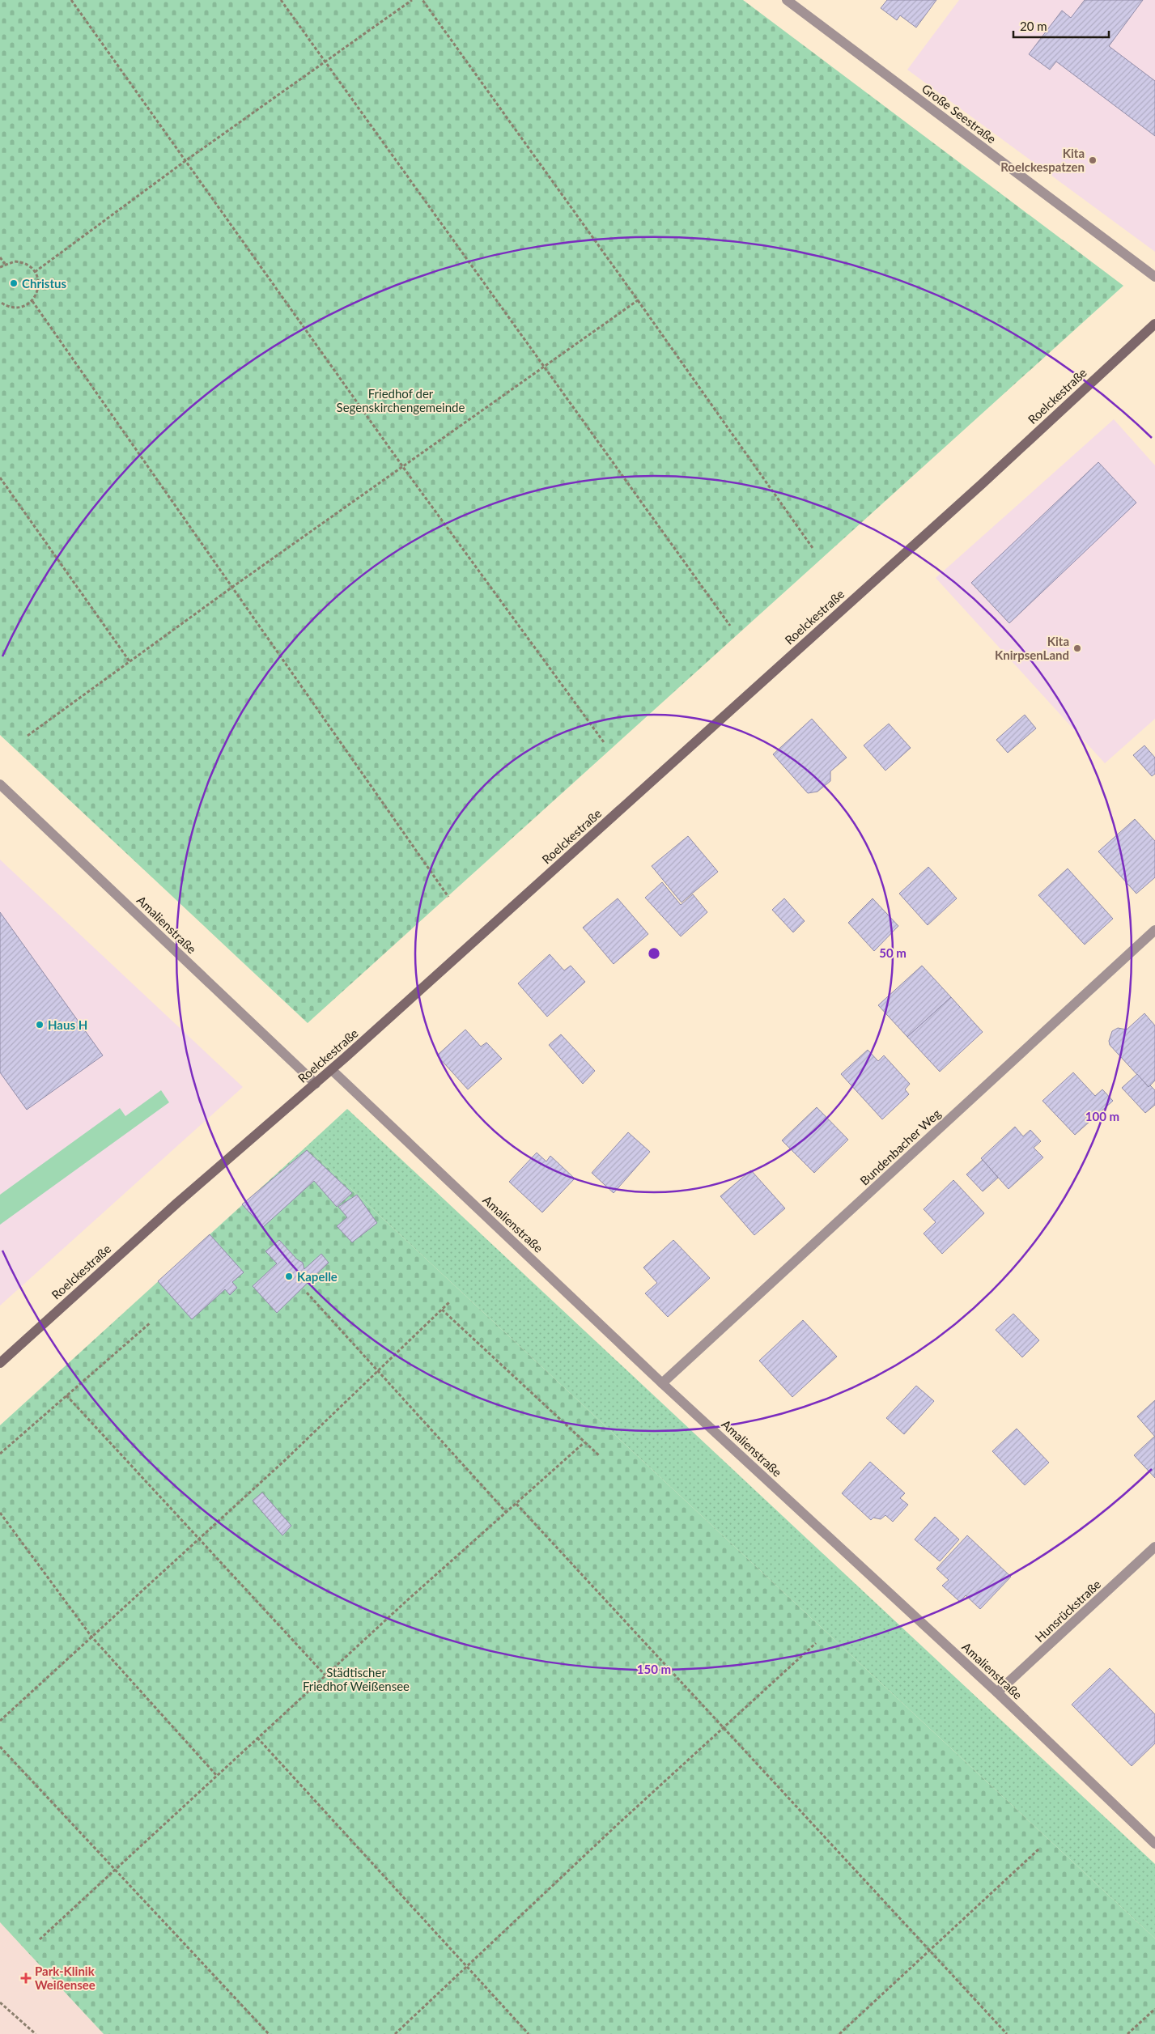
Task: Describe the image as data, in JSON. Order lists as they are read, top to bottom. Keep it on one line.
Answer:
{"streets":{"street":["Große Seestraße","Roelckestraße","Amalienstraße","Bundenbacher Weg","Hunsrückstraße"]},"crossings":[["Roelckestraße","Amalienstraße"],["Amalienstraße","Bundenbacher Weg"],["Amalienstraße","Hunsrückstraße"]],"parks":["Friedhof der Segenskirchengemeinde","Städtischer Friedhof Weißensee"],"places":{"other":["Kita Roelckespatzen","Christus","Kita KnirpsenLand","Haus H","Kapelle"],"health":["Park-Klinik Weißensee"]},"scale_bar":"20 m","rings":["50 m","100 m","150 m"]}
